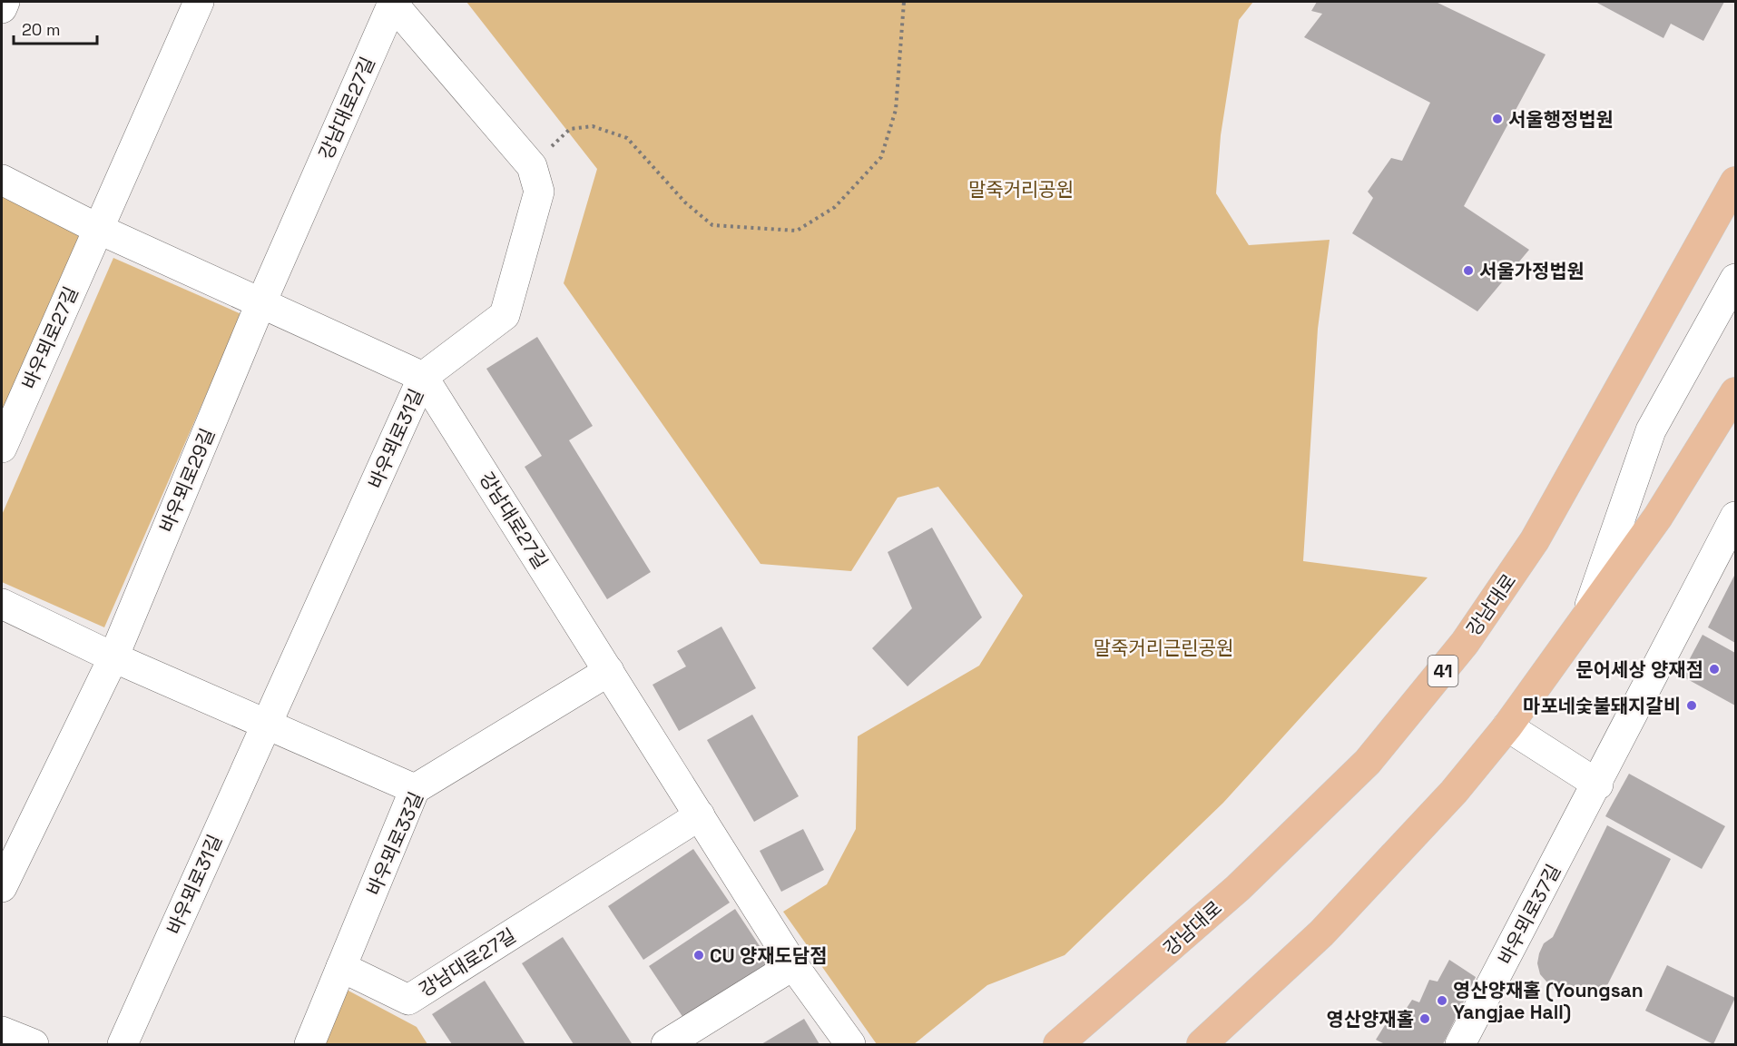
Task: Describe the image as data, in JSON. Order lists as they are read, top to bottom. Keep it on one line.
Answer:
{"streets":{"main road":["강남대로","41"],"street":["강남대로27길","바우뫼로27길","바우뫼로31길","바우뫼로29길","바우뫼로33길","바우뫼로37길"]},"crossings":[["강남대로27길","바우뫼로31길"],["강남대로27길","바우뫼로29길"],["강남대로27길","바우뫼로33길"]],"parks":["말죽거리공원","말죽거리근린공원"],"places":["서울행정법원","서울가정법원","문어세상 양재점","마포네숯불돼지갈비","CU 양재도담점","영산양재홀 (Youngsan Yangjae Hall)","영산양재홀"],"scale_bar":"20 m"}
